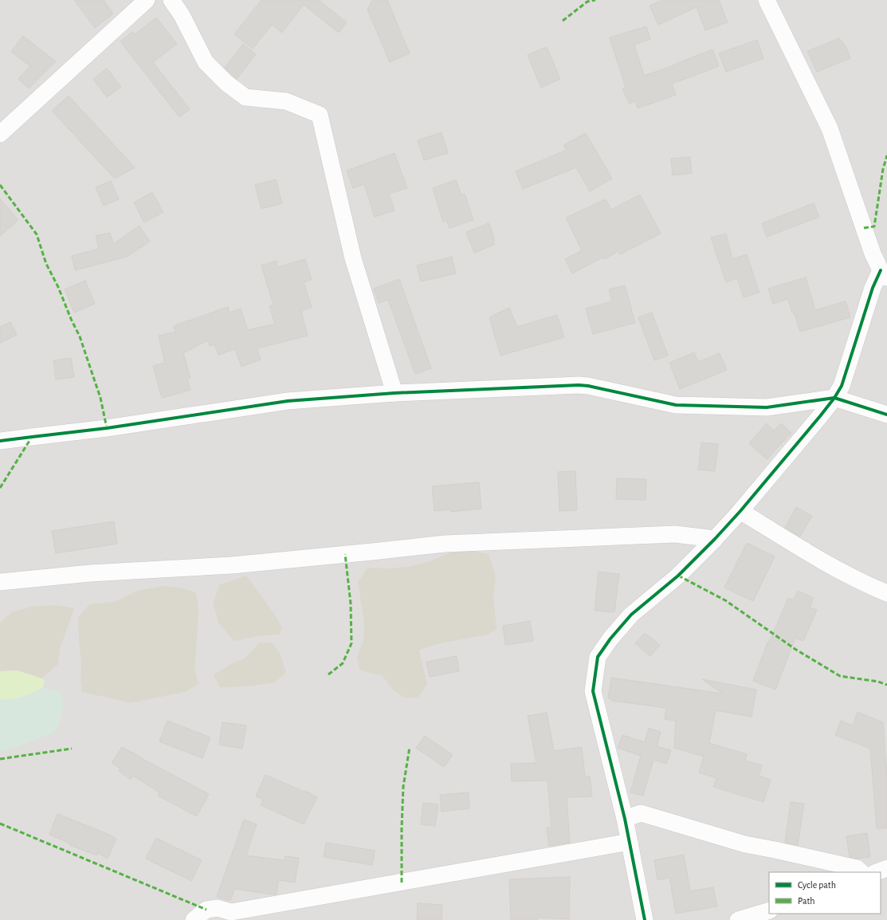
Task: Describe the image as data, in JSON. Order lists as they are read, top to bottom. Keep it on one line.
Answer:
{"legend":["Cycle path","Path"]}
